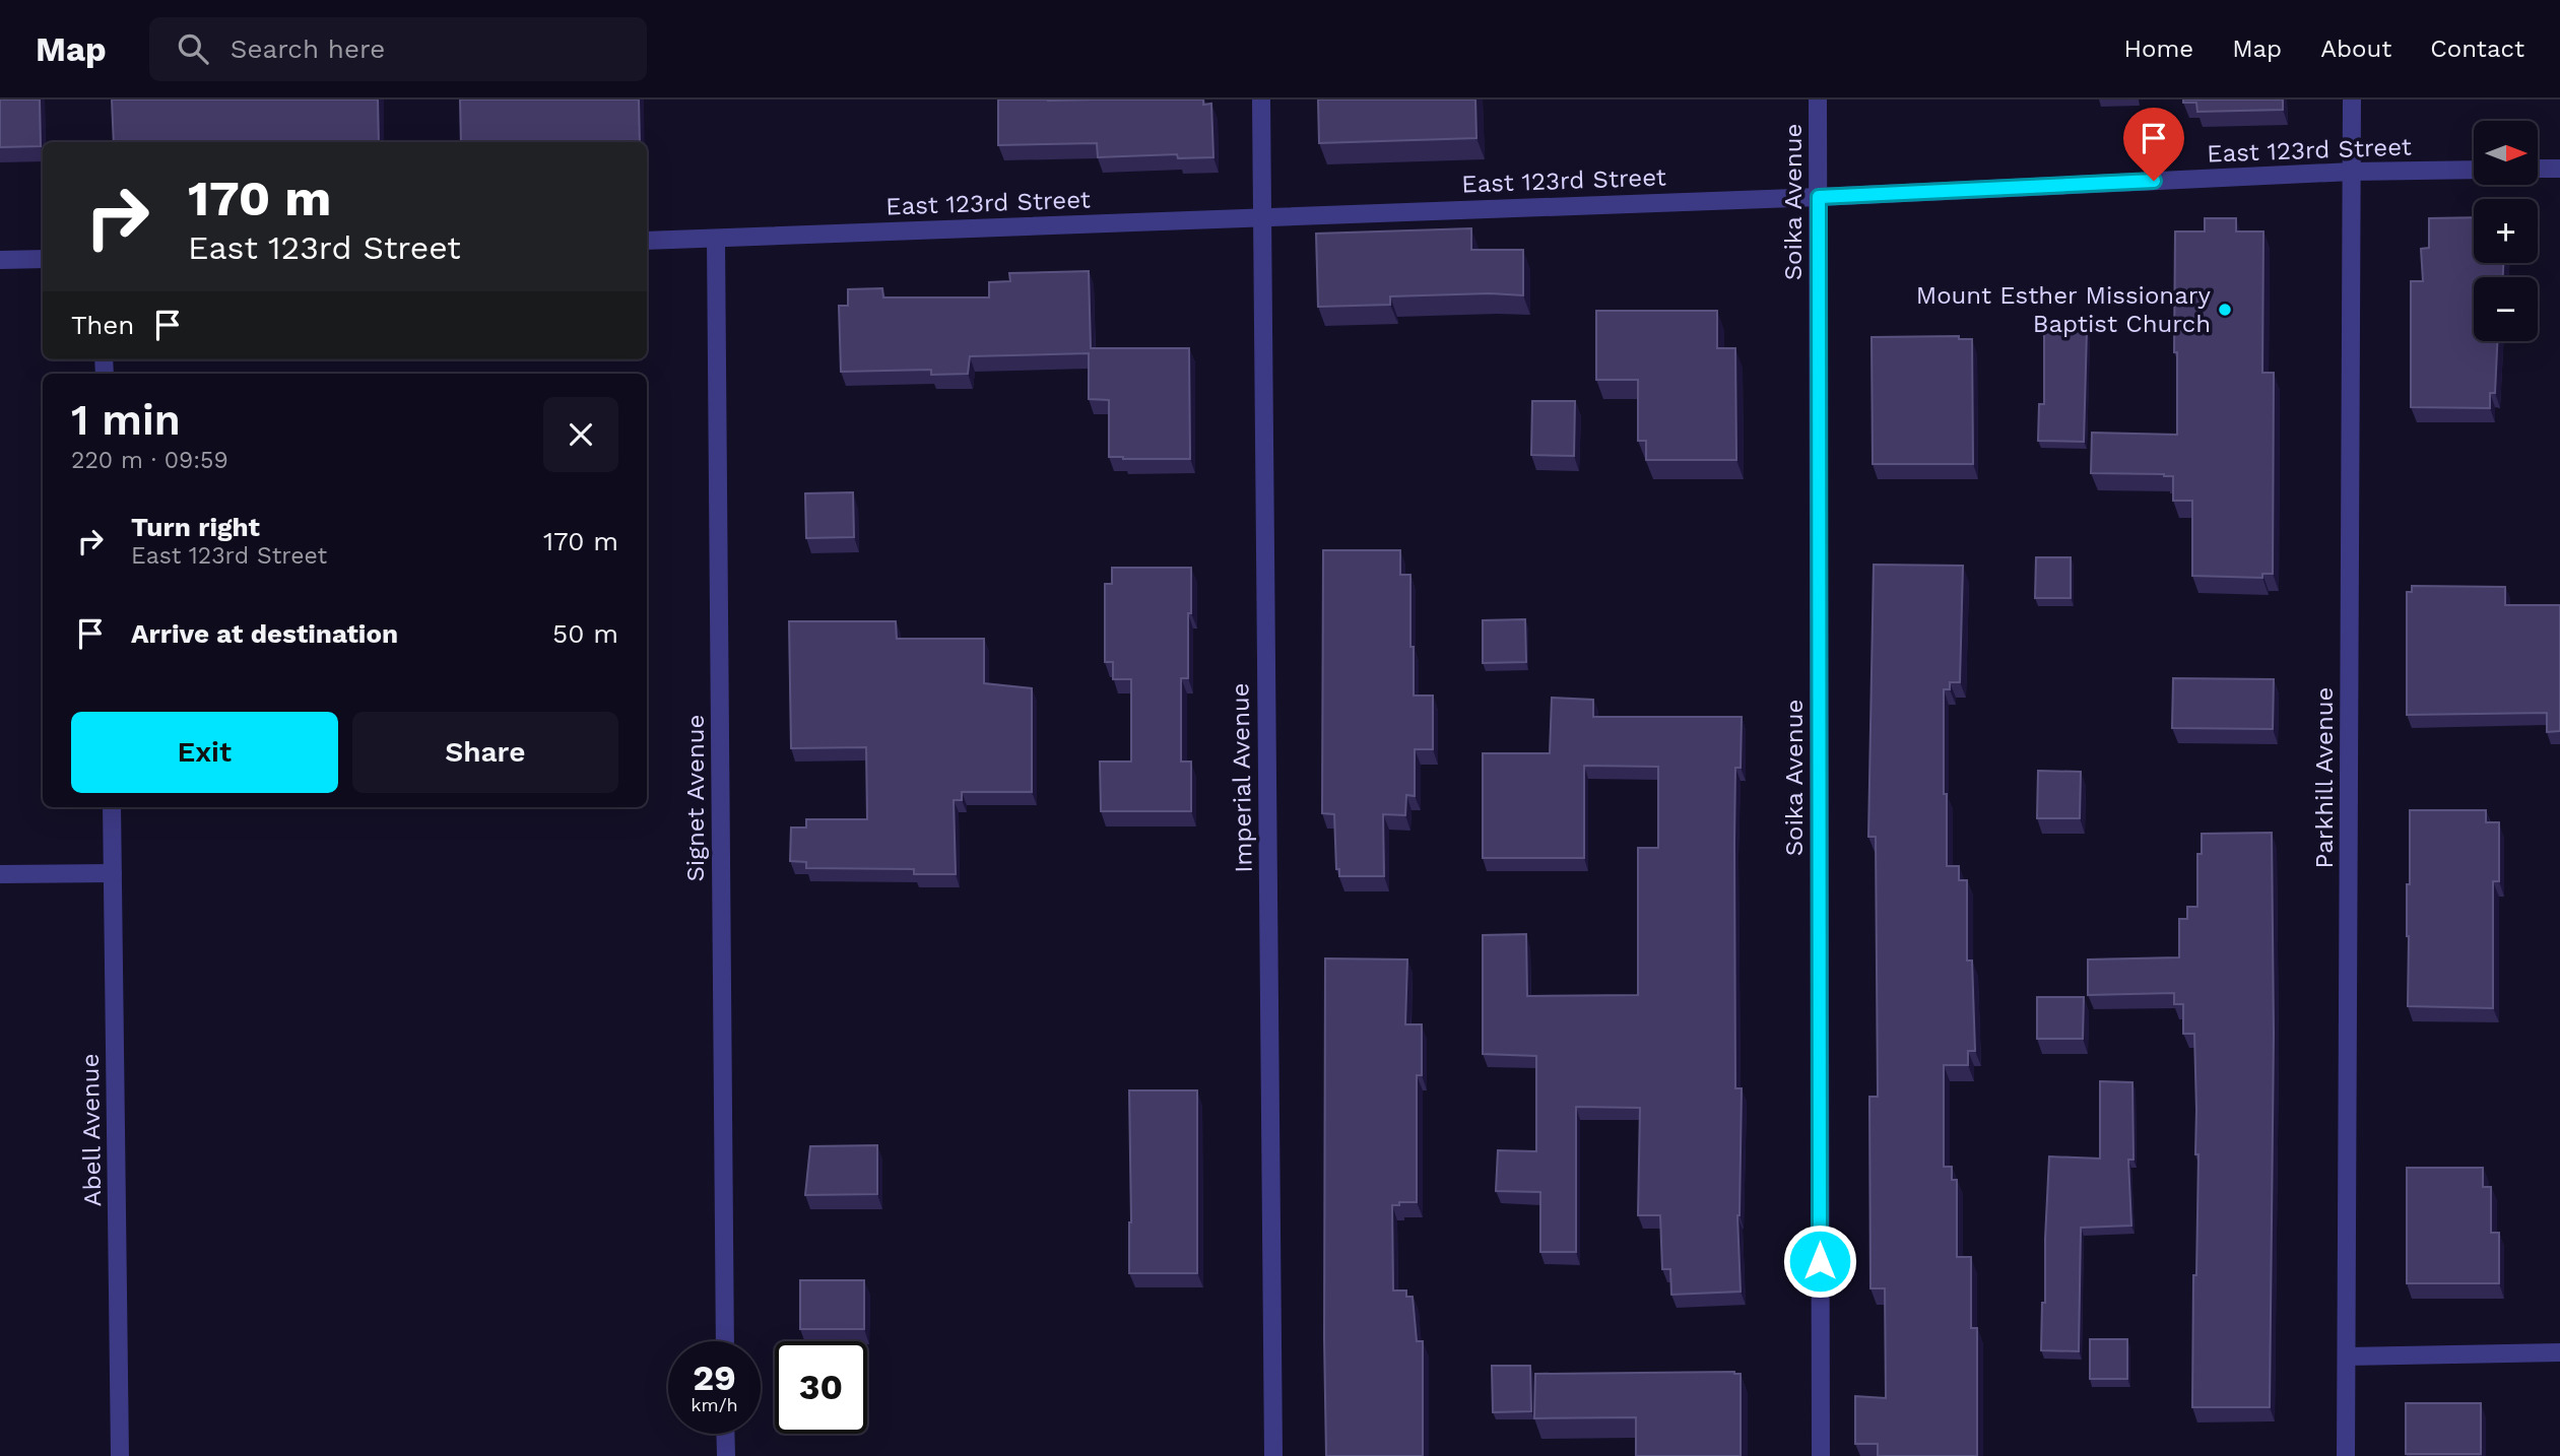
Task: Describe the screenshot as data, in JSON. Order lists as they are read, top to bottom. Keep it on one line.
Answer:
{"streets":{"street":["East 123rd Street","Soika Avenue","Imperial Avenue","Parkhill Avenue","Signet Avenue","Abell Avenue"]},"crossings":[["East 123rd Street","Soika Avenue"],["East 123rd Street","Imperial Avenue"],["East 123rd Street","Parkhill Avenue"],["East 123rd Street","Signet Avenue"]],"places":["Mount Esther Missionary Baptist Church"],"north":"right","page":{"header":"Map","search":"Search here","nav":["Home","Map","About","Contact"],"map_buttons":["+","−"],"turn":["170 m","East 123rd Street"],"then":"Then","heading":["1 min","220 m · 09:59"],"list":[{"name":"Turn right","note":"East 123rd Street","value":"170 m"},{"name":"Arrive at destination","value":"50 m"}],"buttons":["Exit","Share"],"speed":"29 km/h","limit":"30"}}
